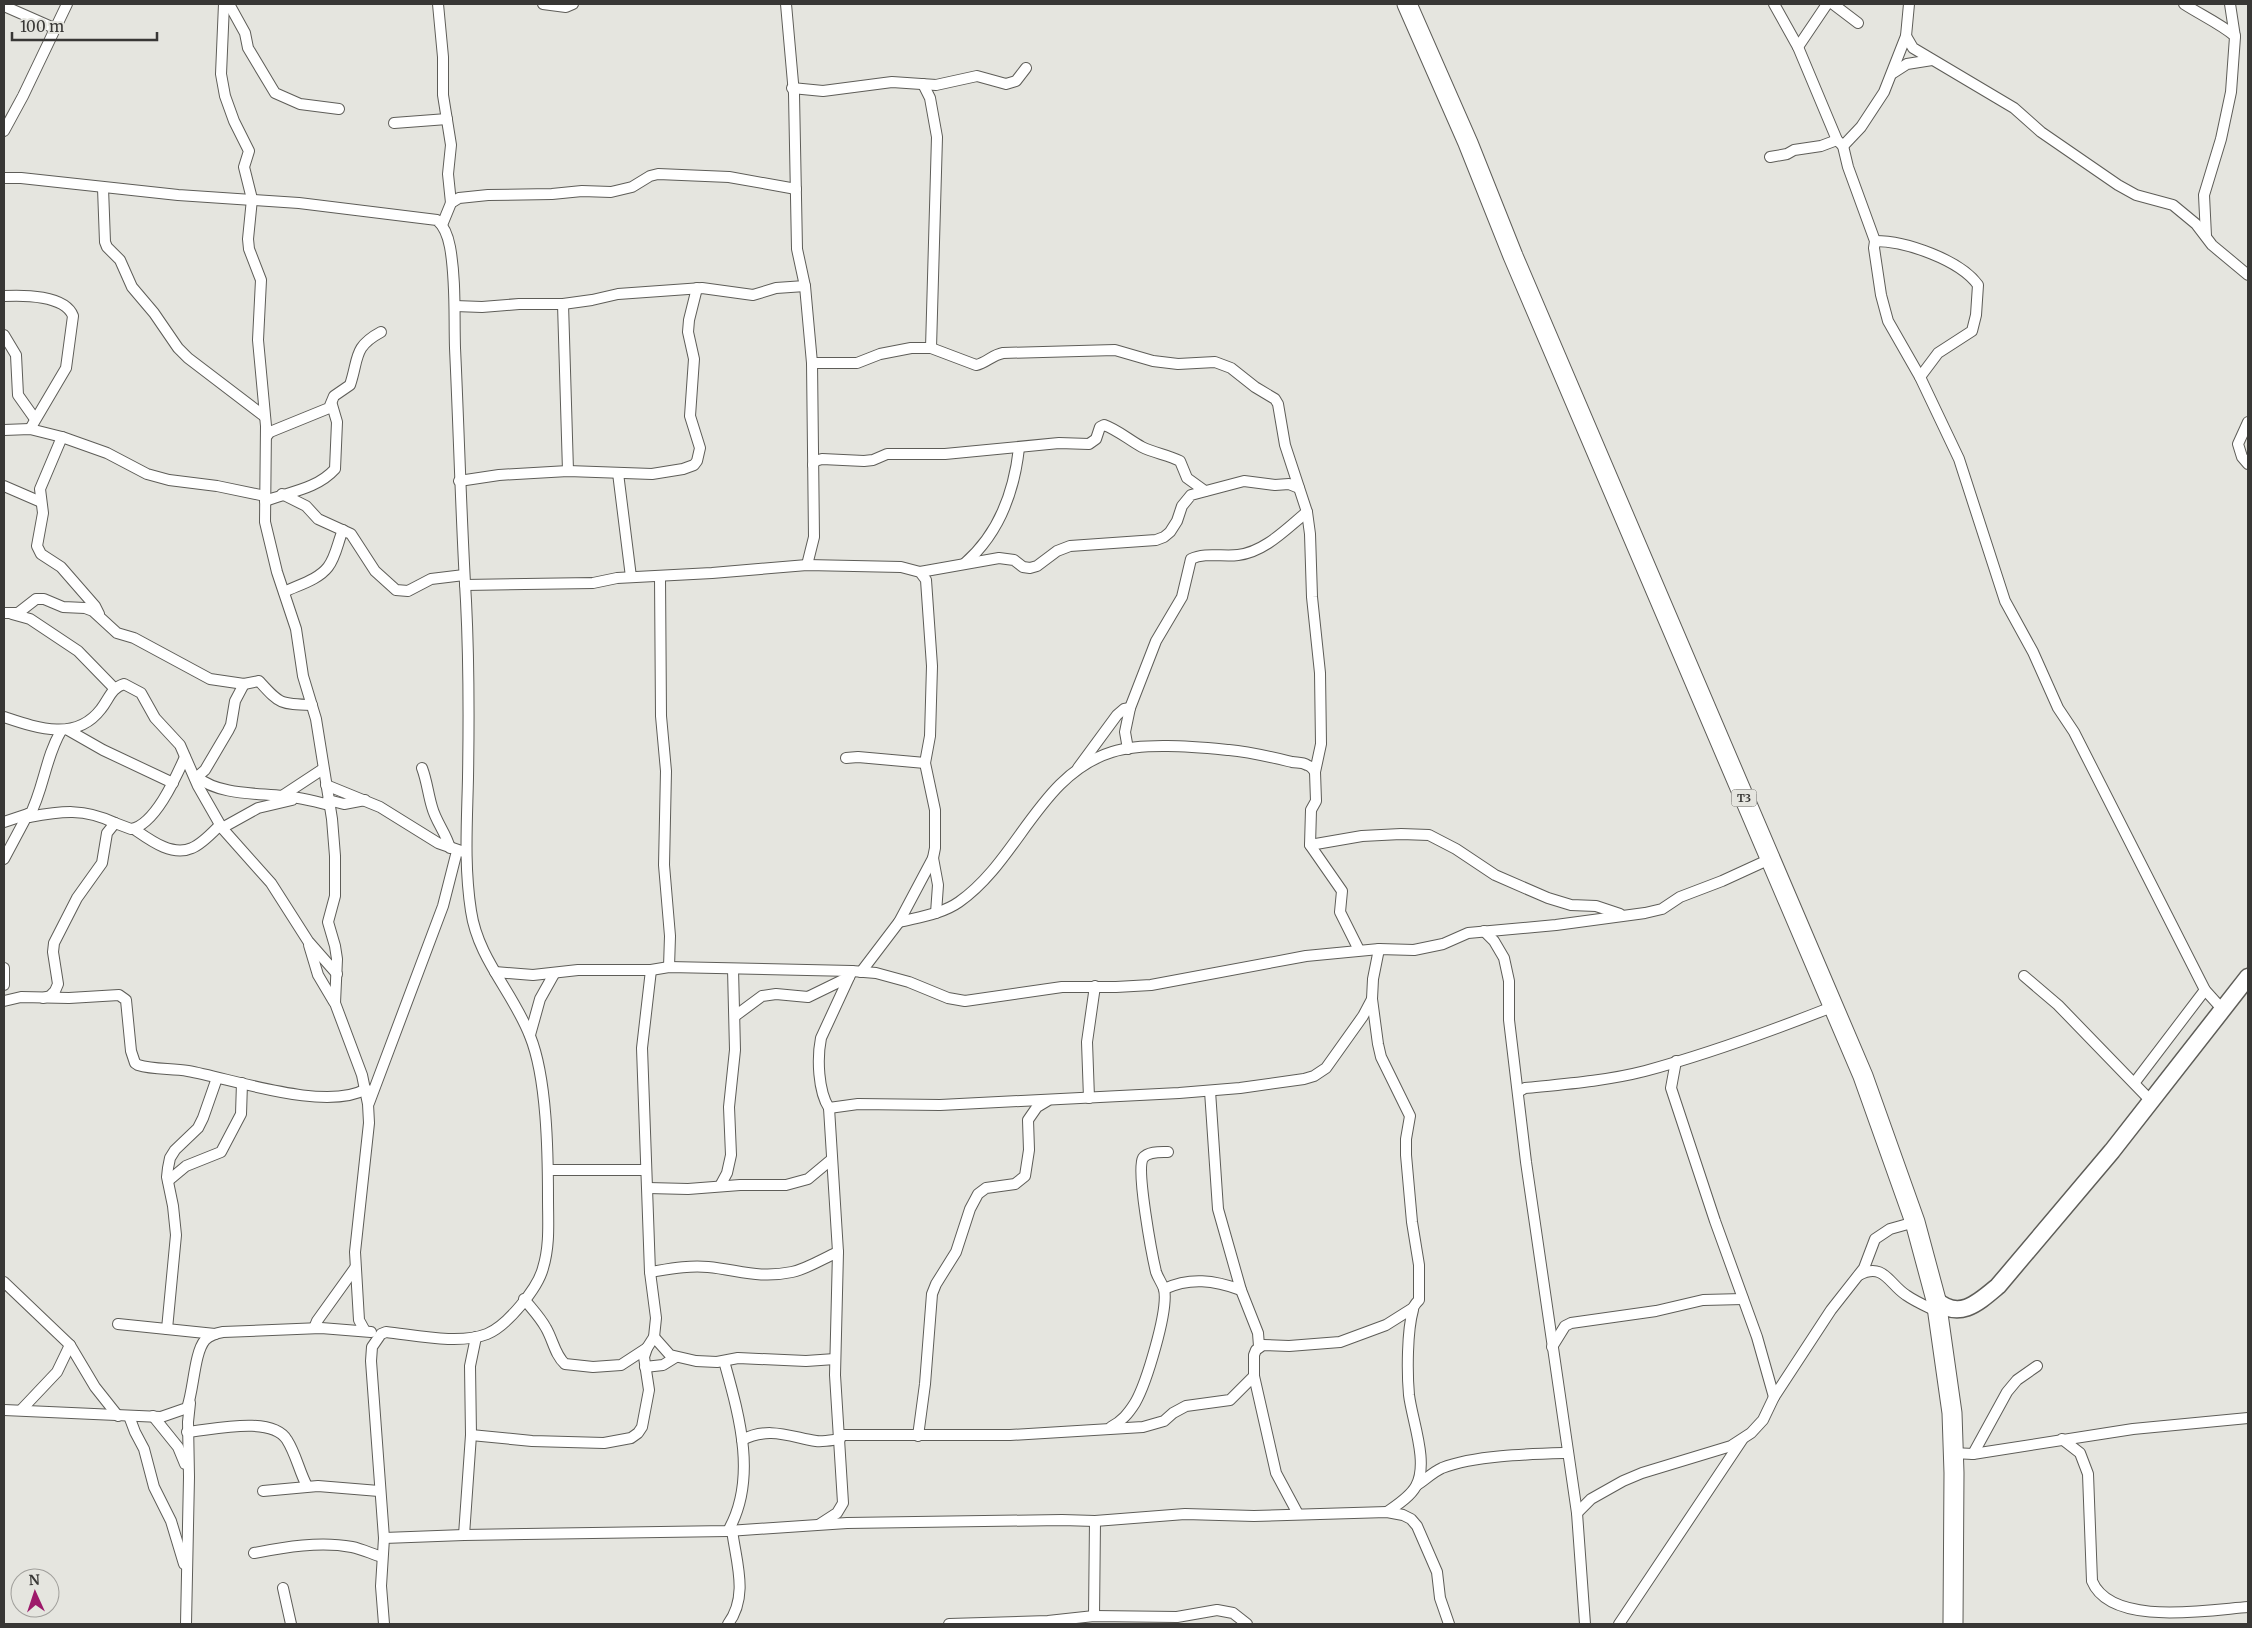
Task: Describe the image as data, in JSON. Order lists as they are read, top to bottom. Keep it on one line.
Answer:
{"streets":{"highway":["T3"]},"scale_bar":"100 m","north":"top"}
